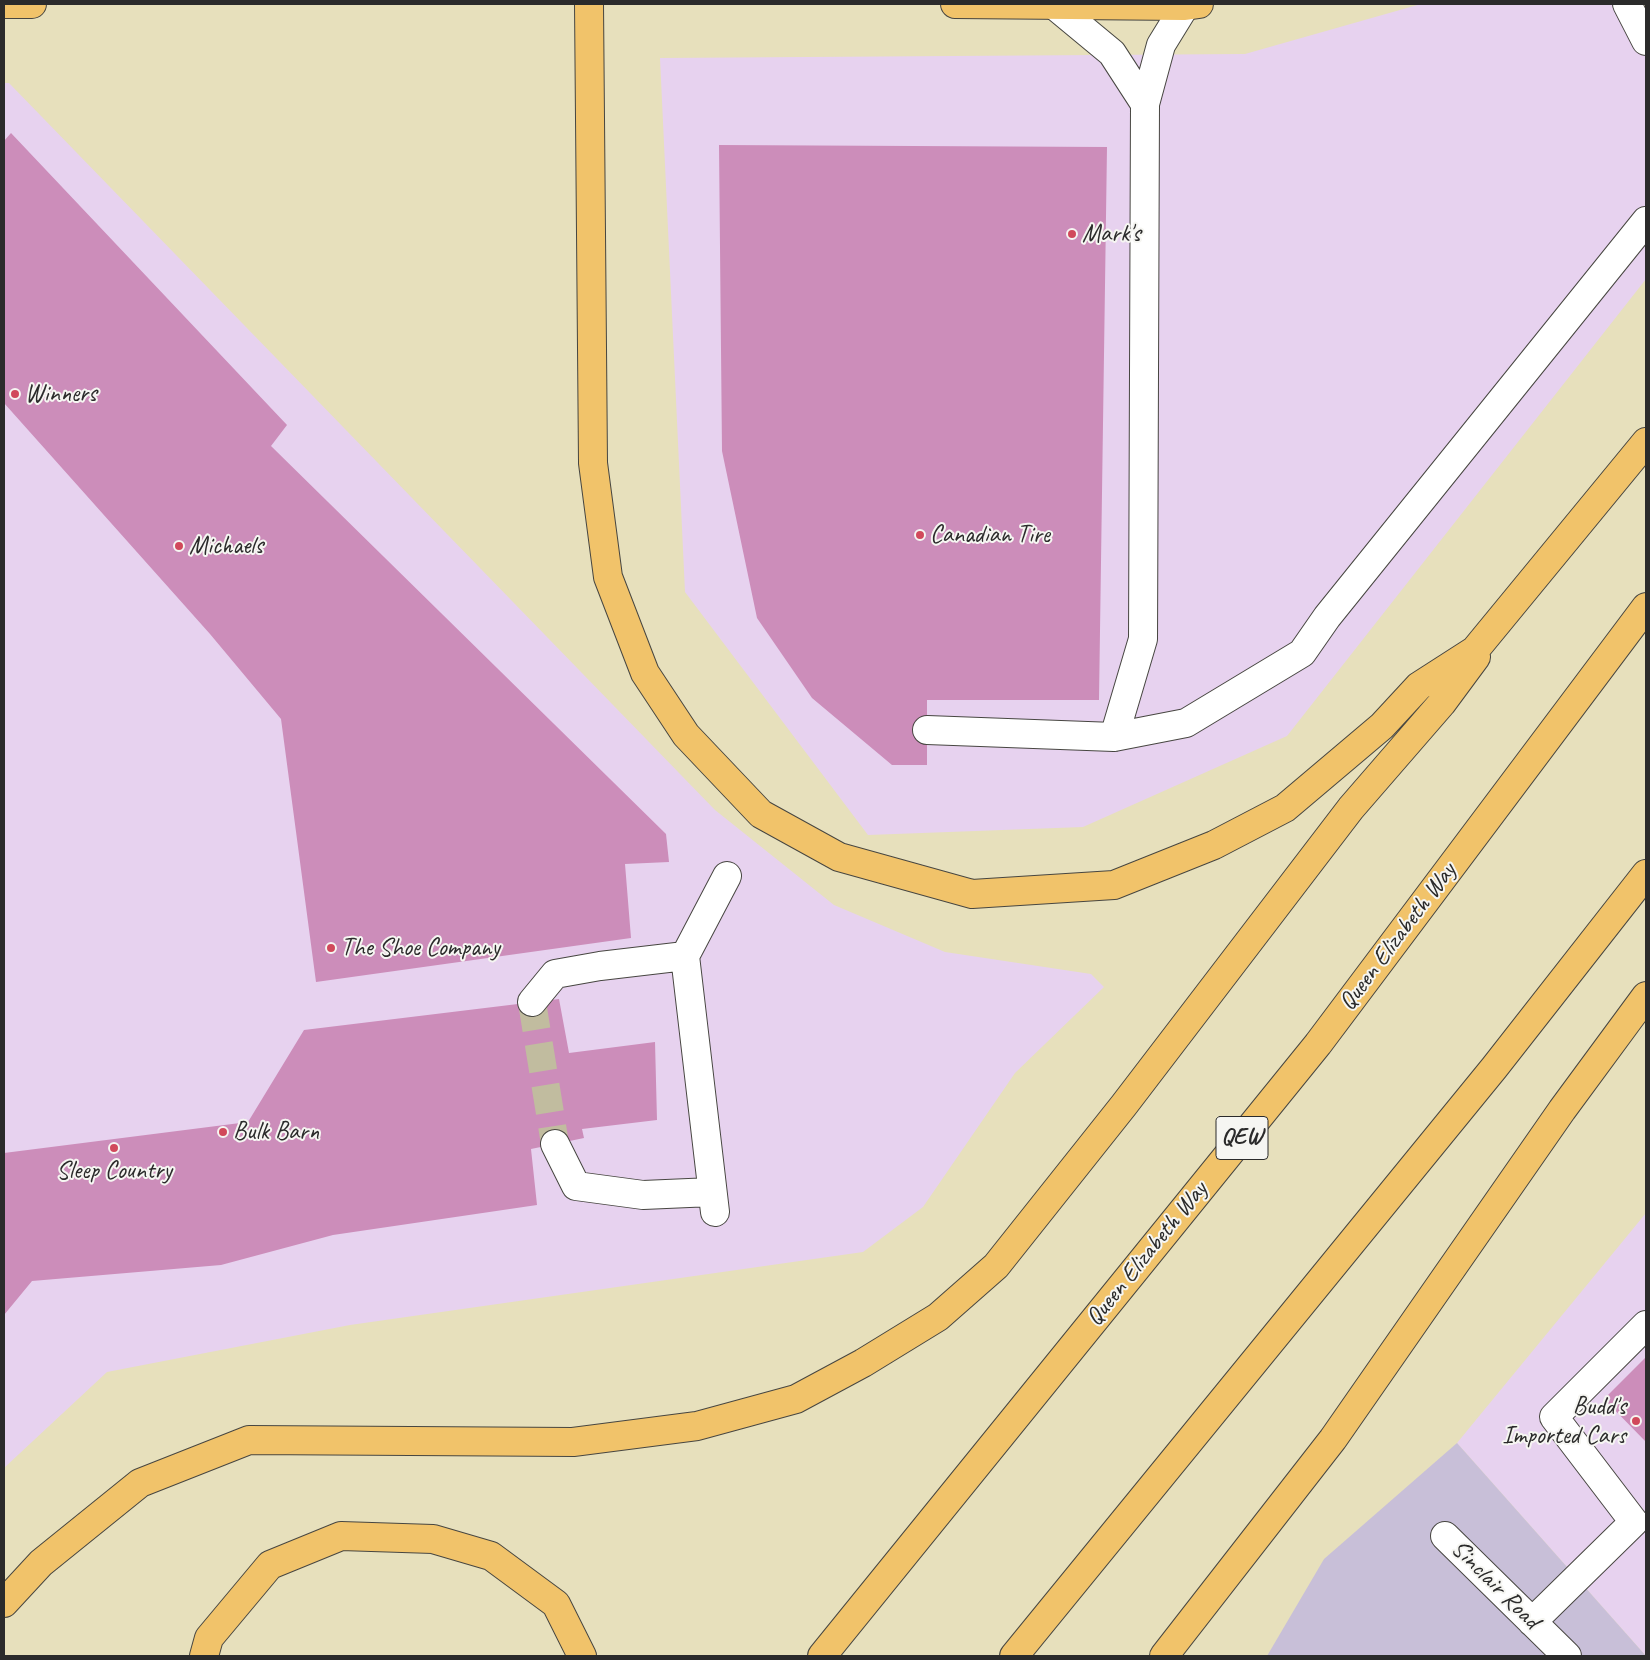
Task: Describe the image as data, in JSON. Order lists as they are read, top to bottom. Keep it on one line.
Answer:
{"streets":{"main road":["Queen Elizabeth Way","QEW"],"street":["Sinclair Road"]},"places":["Mark's","Winners","Canadian Tire","Michaels","The Shoe Company","Bulk Barn","Sleep Country","Budd's Imported Cars"]}
